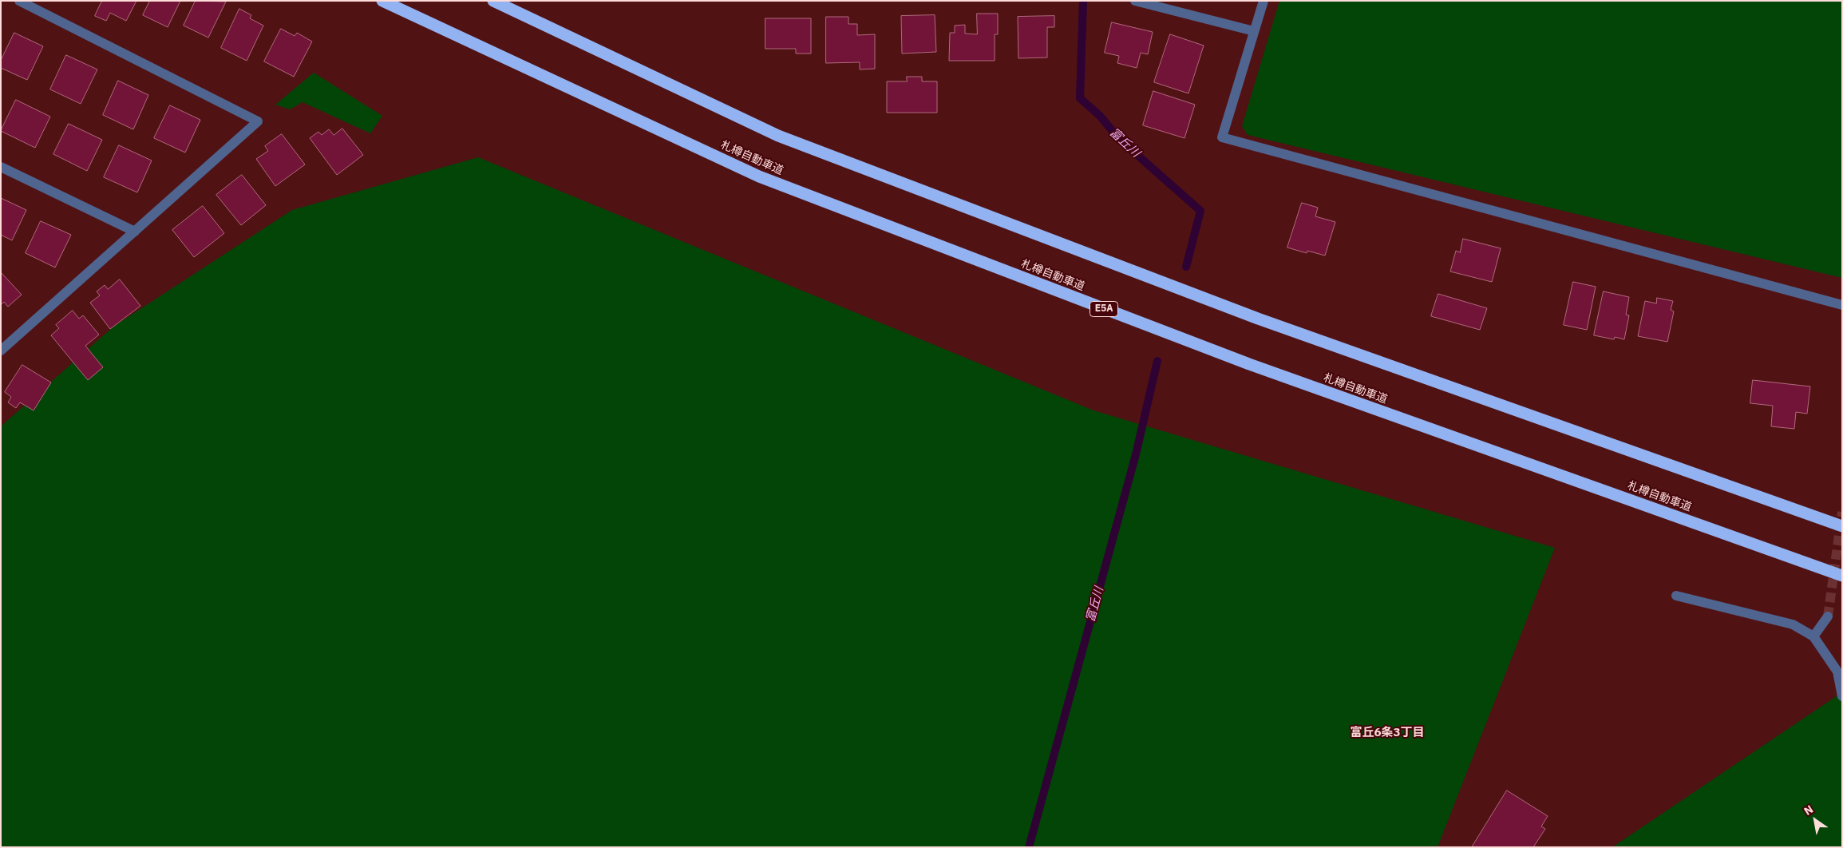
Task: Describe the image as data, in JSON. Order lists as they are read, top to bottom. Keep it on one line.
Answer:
{"streets":{"highway":["札樽自動車道","E5A"]},"districts":["富丘6条3丁目"],"water":["富丘川"],"north":"top left"}
